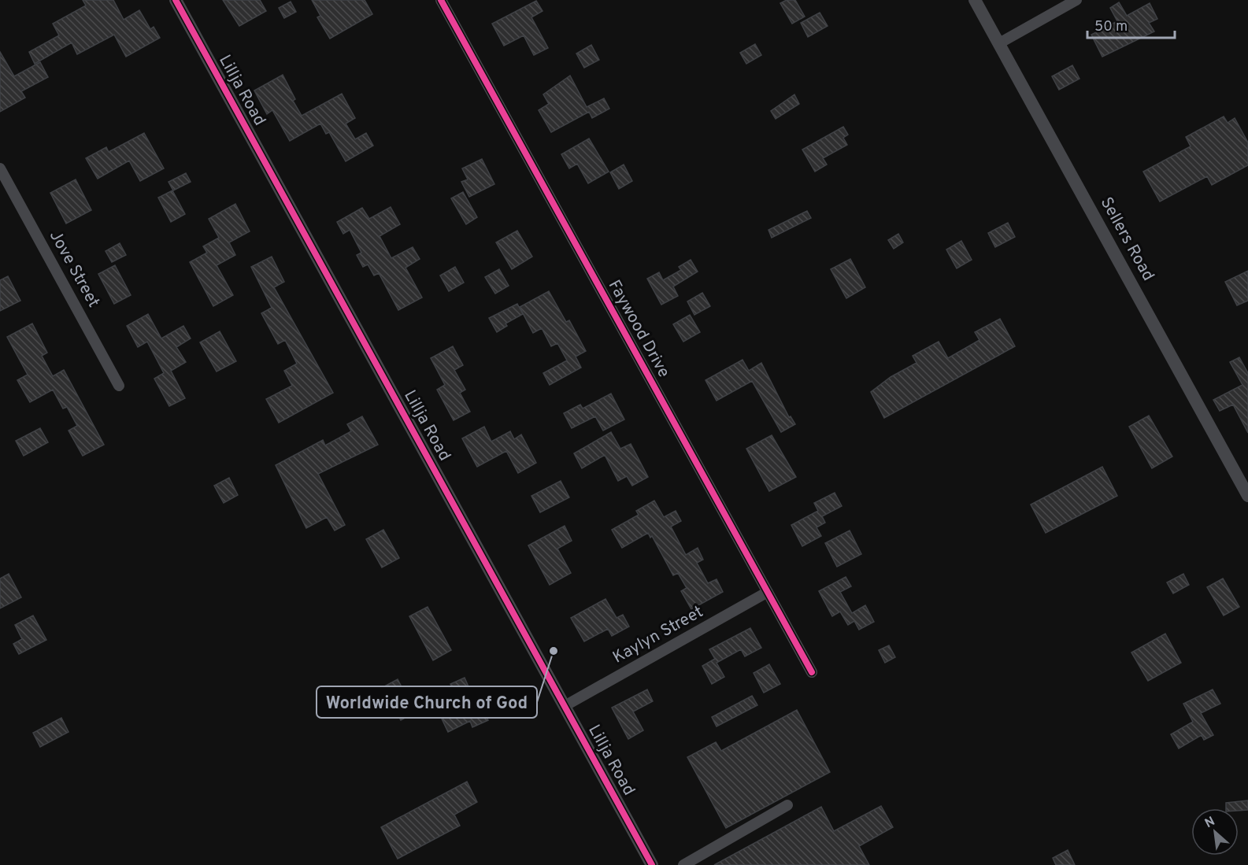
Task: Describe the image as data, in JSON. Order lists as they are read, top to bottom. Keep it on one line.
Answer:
{"streets":{"street":["Lillja Road","Sellers Road","Jove Street","Faywood Drive","Kaylyn Street"]},"crossings":[["Lillja Road","Kaylyn Street"],["Faywood Drive","Kaylyn Street"]],"places":["Worldwide Church of God"],"scale_bar":"50 m","north":"top left"}
